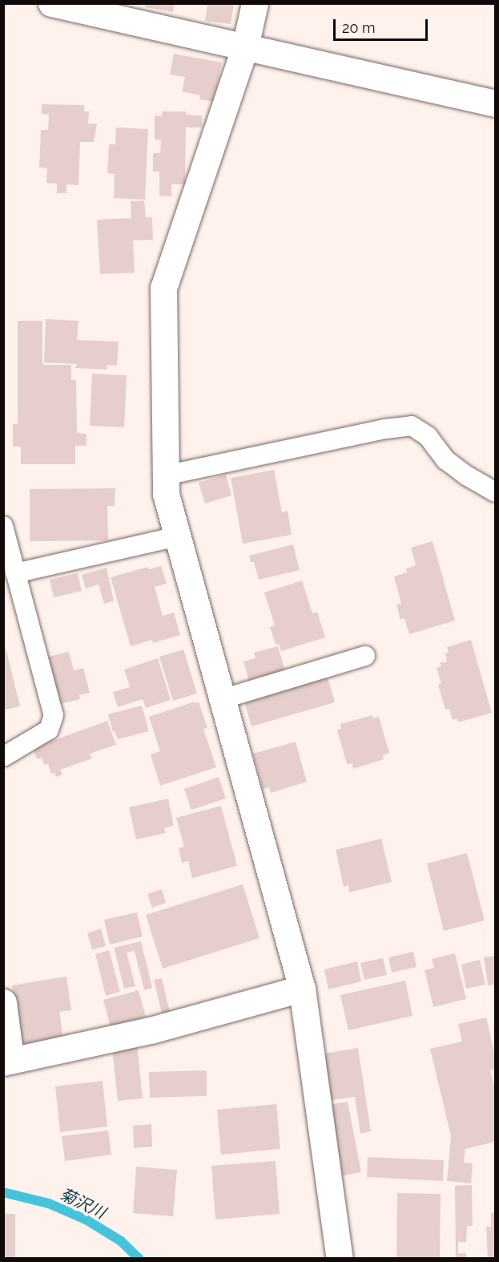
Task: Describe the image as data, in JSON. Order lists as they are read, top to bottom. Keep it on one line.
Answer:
{"water":["菊沢川"],"scale_bar":"20 m"}
